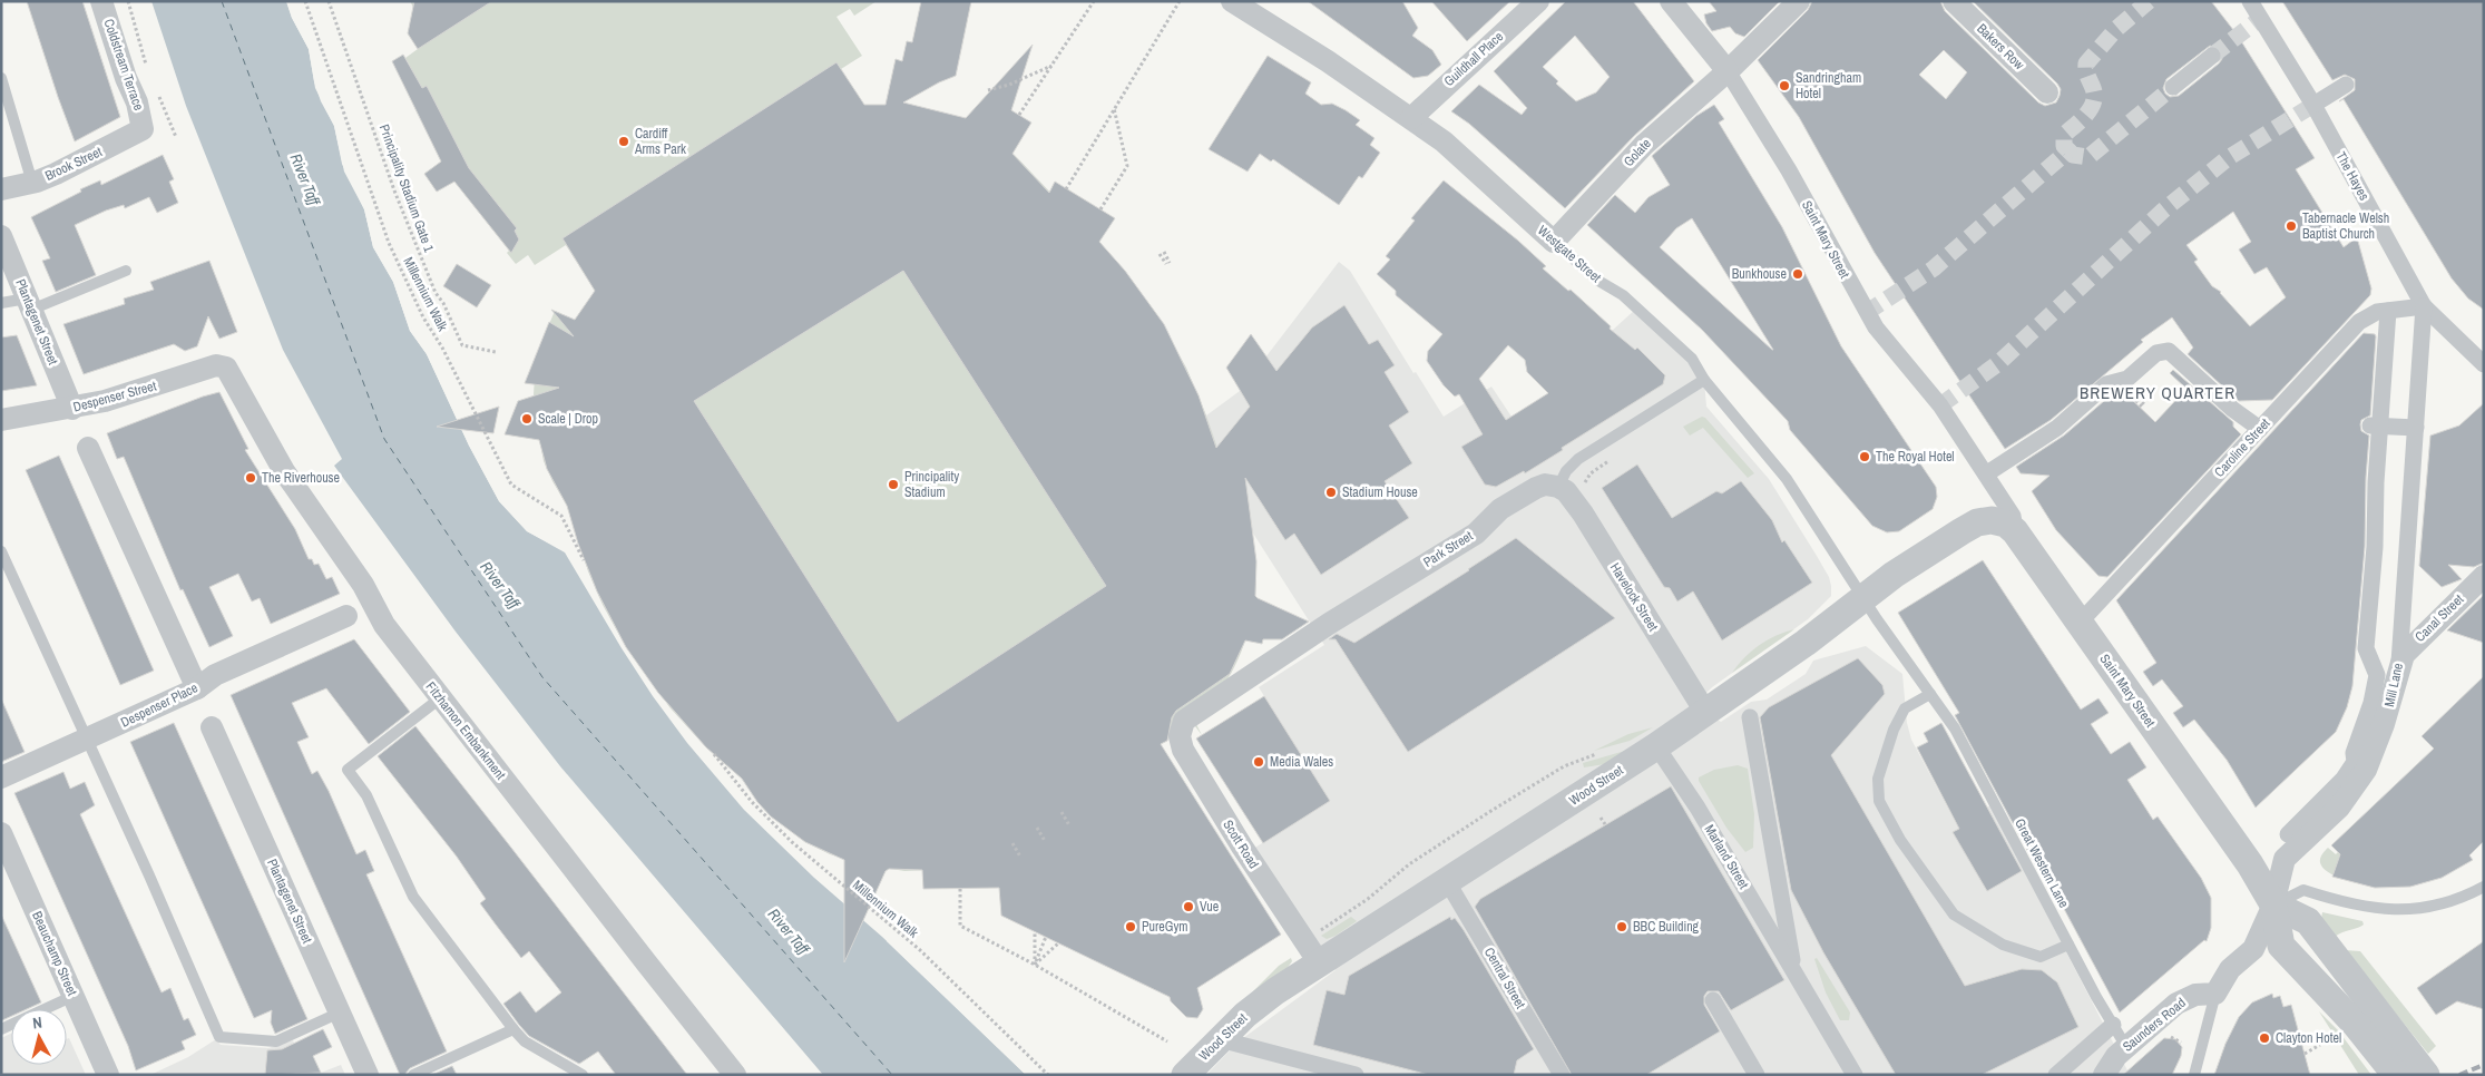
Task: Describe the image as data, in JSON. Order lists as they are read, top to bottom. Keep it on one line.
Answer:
{"streets":{"street":["Bakers Row","Guildhall Place","Coldstream Terrace","Golate","Brook Street","The Hayes","Saint Mary Street","Westgate Street","Plantagenet Street","Despenser Street","Caroline Street","Park Street","Havelock Street","Canal Street","Mill Lane","Despenser Place","Fitzhamon Embankment","Wood Street","Scott Road","Marland Street","Beauchamp Street","Central Street","Saunders Road"],"lane":["Great Western Lane"],"path":["Principality Stadium Gate 1","Millennium Walk"]},"crossings":[["Guildhall Place","Westgate Street"],["Coldstream Terrace","Brook Street"],["Golate","Saint Mary Street"],["Golate","Westgate Street"],["The Hayes","Caroline Street"],["The Hayes","Mill Lane"],["Saint Mary Street","Caroline Street"],["Saint Mary Street","Mill Lane"],["Saint Mary Street","Wood Street"],["Westgate Street","Wood Street"],["Westgate Street","Great Western Lane"],["Plantagenet Street","Despenser Street"],["Despenser Street","Fitzhamon Embankment"],["Caroline Street","Mill Lane"],["Park Street","Havelock Street"],["Park Street","Scott Road"],["Havelock Street","Wood Street"],["Canal Street","Mill Lane"],["Mill Lane","Saunders Road"],["Wood Street","Scott Road"],["Wood Street","Marland Street"],["Wood Street","Great Western Lane"],["Wood Street","Central Street"],["Great Western Lane","Saunders Road"]],"districts":["BREWERY QUARTER"],"water":["River Taff"],"places":["Sandringham Hotel","Cardiff Arms Park","Tabernacle Welsh Baptist Church","Bunkhouse","Scale | Drop","The Royal Hotel","The Riverhouse","Principality Stadium","Stadium House","Media Wales","Vue","PureGym","BBC Building","Clayton Hotel"],"north":"top"}
